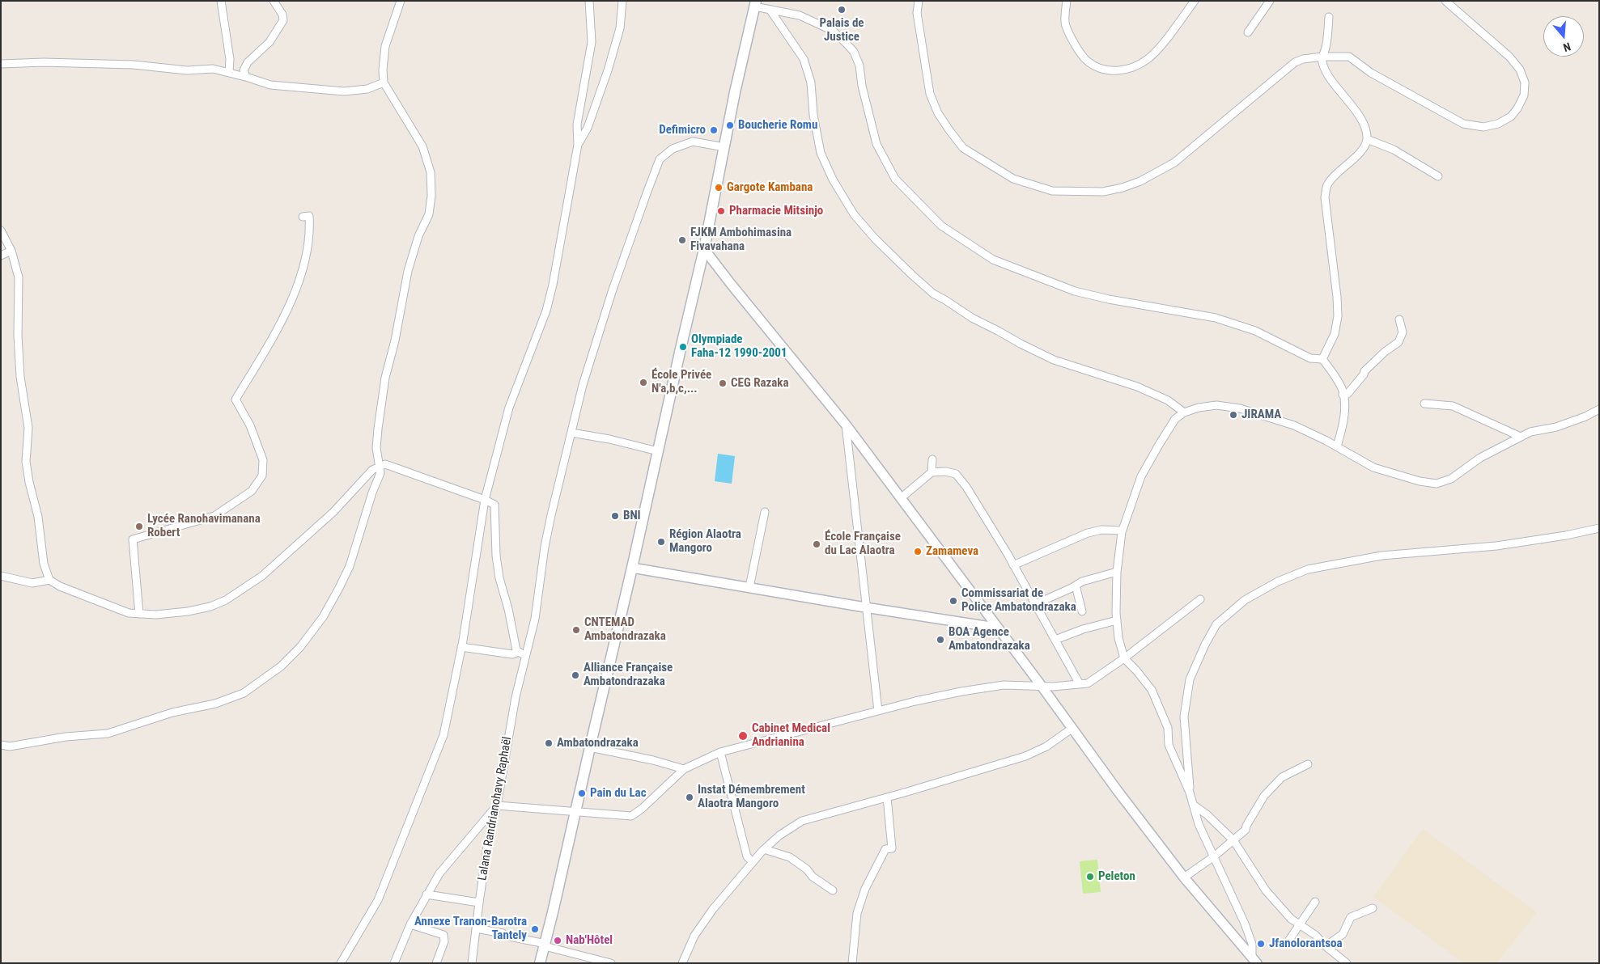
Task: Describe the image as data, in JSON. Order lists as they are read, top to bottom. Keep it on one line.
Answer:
{"streets":{"street":["Lalana Randrianohavy Raphaël"]},"places":["Palais de Justice","Boucherie Romu","Defimicro","Gargote Kambana","Pharmacie Mitsinjo","FJKM Ambohimasina Fivavahana","Olympiade Faha-12 1990-2001","École Privée N'a,b,c,...","CEG Razaka","JIRAMA","BNI","Lycée Ranohavimanana Robert","Région Alaotra Mangoro","École Française du Lac Alaotra","Zamameva","Commissariat de Police Ambatondrazaka","CNTEMAD Ambatondrazaka","BOA Agence Ambatondrazaka","Alliance Française Ambatondrazaka","Cabinet Medical Andrianina","Ambatondrazaka","Pain du Lac","Instat Démembrement Alaotra Mangoro","Peleton","Annexe Tranon-Barotra Tantely","Nab'Hôtel","Jfanolorantsoa"],"north":"bottom"}
